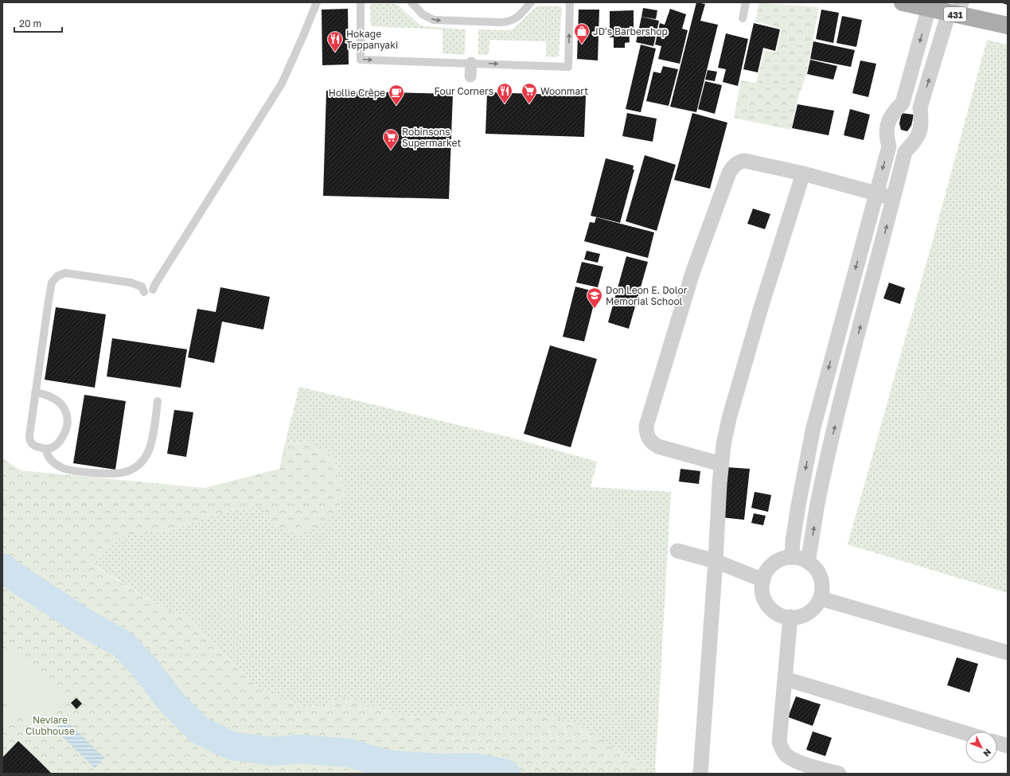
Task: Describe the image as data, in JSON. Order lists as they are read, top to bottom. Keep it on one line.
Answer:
{"streets":{"main road":["431"]},"parks":["Neviare Clubhouse"],"places":{"shop":["JD's Barbershop"],"restaurant":["Hokage Teppanyaki","Four Corners"],"supermarket":["Woonmart","Robinsons Supermarket"],"cafe":["Hollie Crêpe"],"school or university":["Don Leon E. Dolor Memorial School"]},"scale_bar":"20 m","north":"bottom right"}
